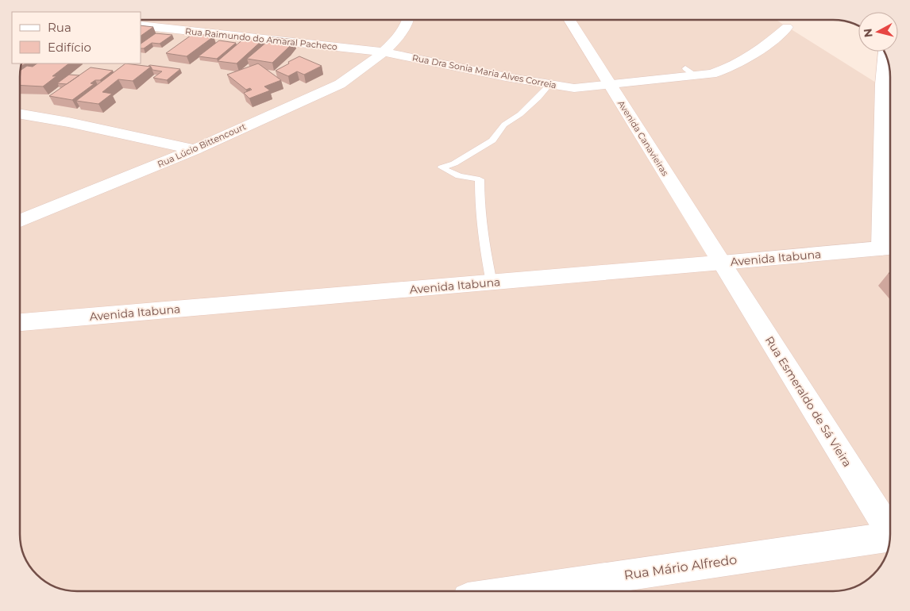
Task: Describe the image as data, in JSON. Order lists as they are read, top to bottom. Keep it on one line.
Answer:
{"streets":{"street":["Rua Raimundo do Amaral Pacheco","Rua Dra Sonia Maria Alves Correia","Avenida Canavieiras","Rua Lúcio Bittencourt","Avenida Itabuna","Rua Esmeraldo de Sá Vieira","Rua Mário Alfredo"]},"crossings":[["Rua Raimundo do Amaral Pacheco","Rua Dra Sonia Maria Alves Correia"],["Rua Raimundo do Amaral Pacheco","Rua Lúcio Bittencourt"],["Rua Dra Sonia Maria Alves Correia","Avenida Canavieiras"],["Rua Dra Sonia Maria Alves Correia","Rua Lúcio Bittencourt"],["Avenida Canavieiras","Avenida Itabuna"],["Avenida Canavieiras","Rua Esmeraldo de Sá Vieira"],["Avenida Itabuna","Rua Esmeraldo de Sá Vieira"]],"legend":["Rua","Edifício"],"north":"left"}
